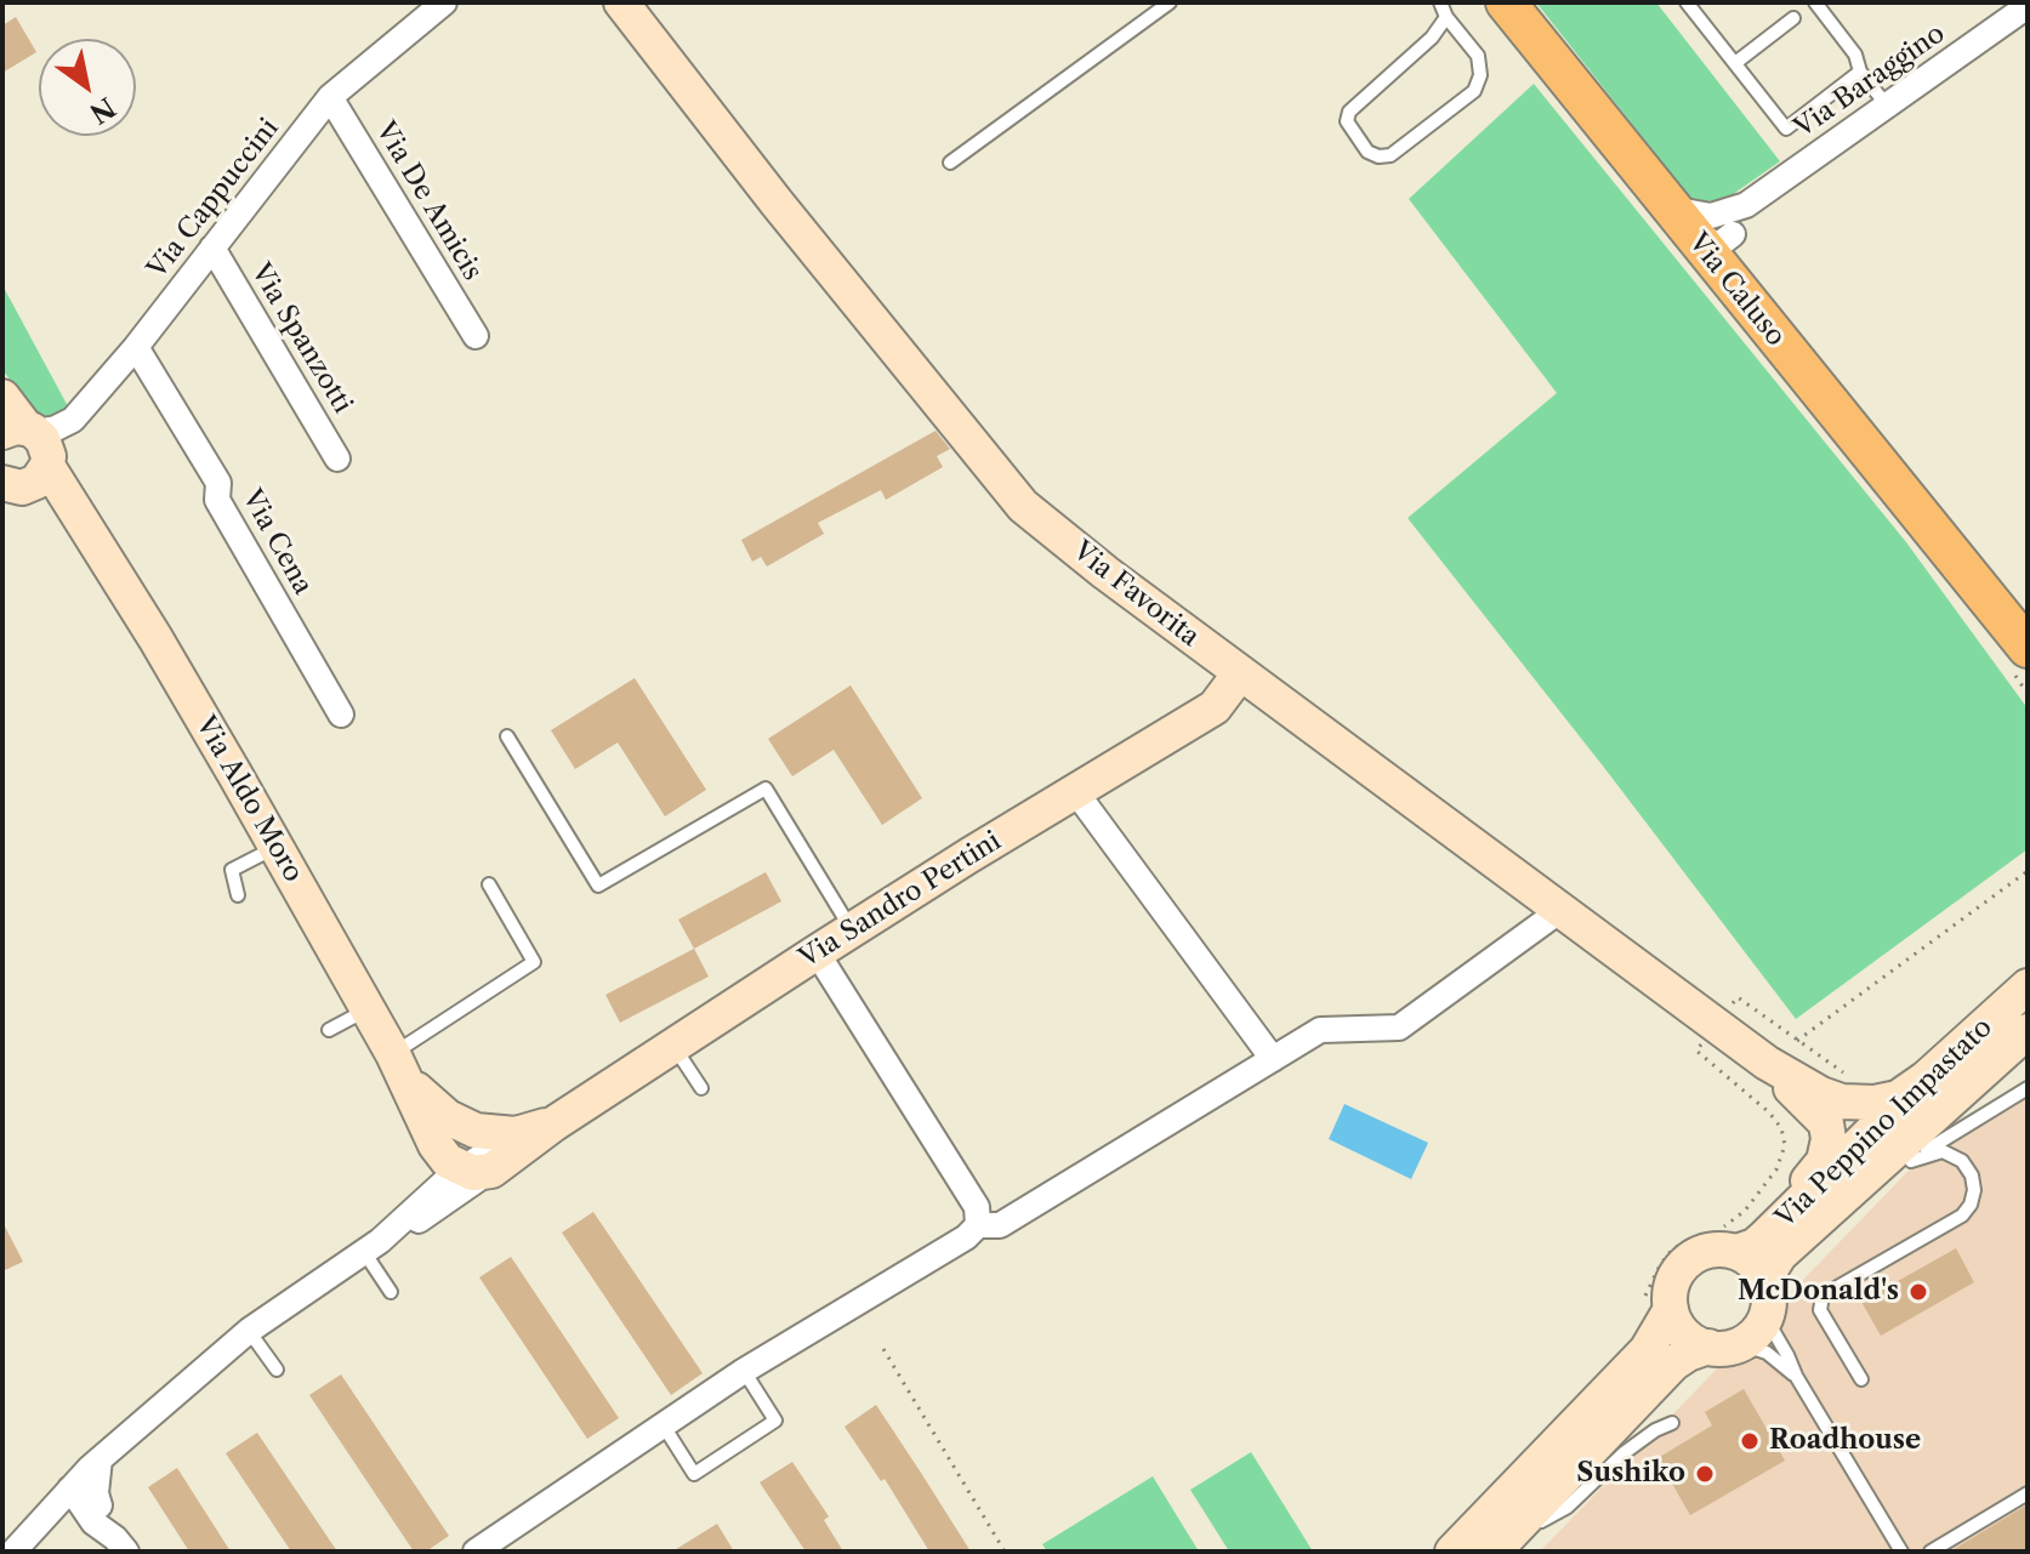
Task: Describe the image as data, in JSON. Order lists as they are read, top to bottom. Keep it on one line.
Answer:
{"streets":{"main road":["Via Caluso"],"street":["Via Baraggino","Via Cappuccini","Via De Amicis","Via Spanzotti","Via Cena","Via Favorita","Via Aldo Moro","Via Sandro Pertini","Via Peppino Impastato"]},"crossings":[["Via Baraggino","Via Caluso"],["Via Cappuccini","Via De Amicis"],["Via Cappuccini","Via Spanzotti"],["Via Cappuccini","Via Cena"],["Via Favorita","Via Sandro Pertini"],["Via Favorita","Via Peppino Impastato"],["Via Aldo Moro","Via Sandro Pertini"]],"places":["McDonald's","Roadhouse","Sushiko"],"north":"bottom right"}
